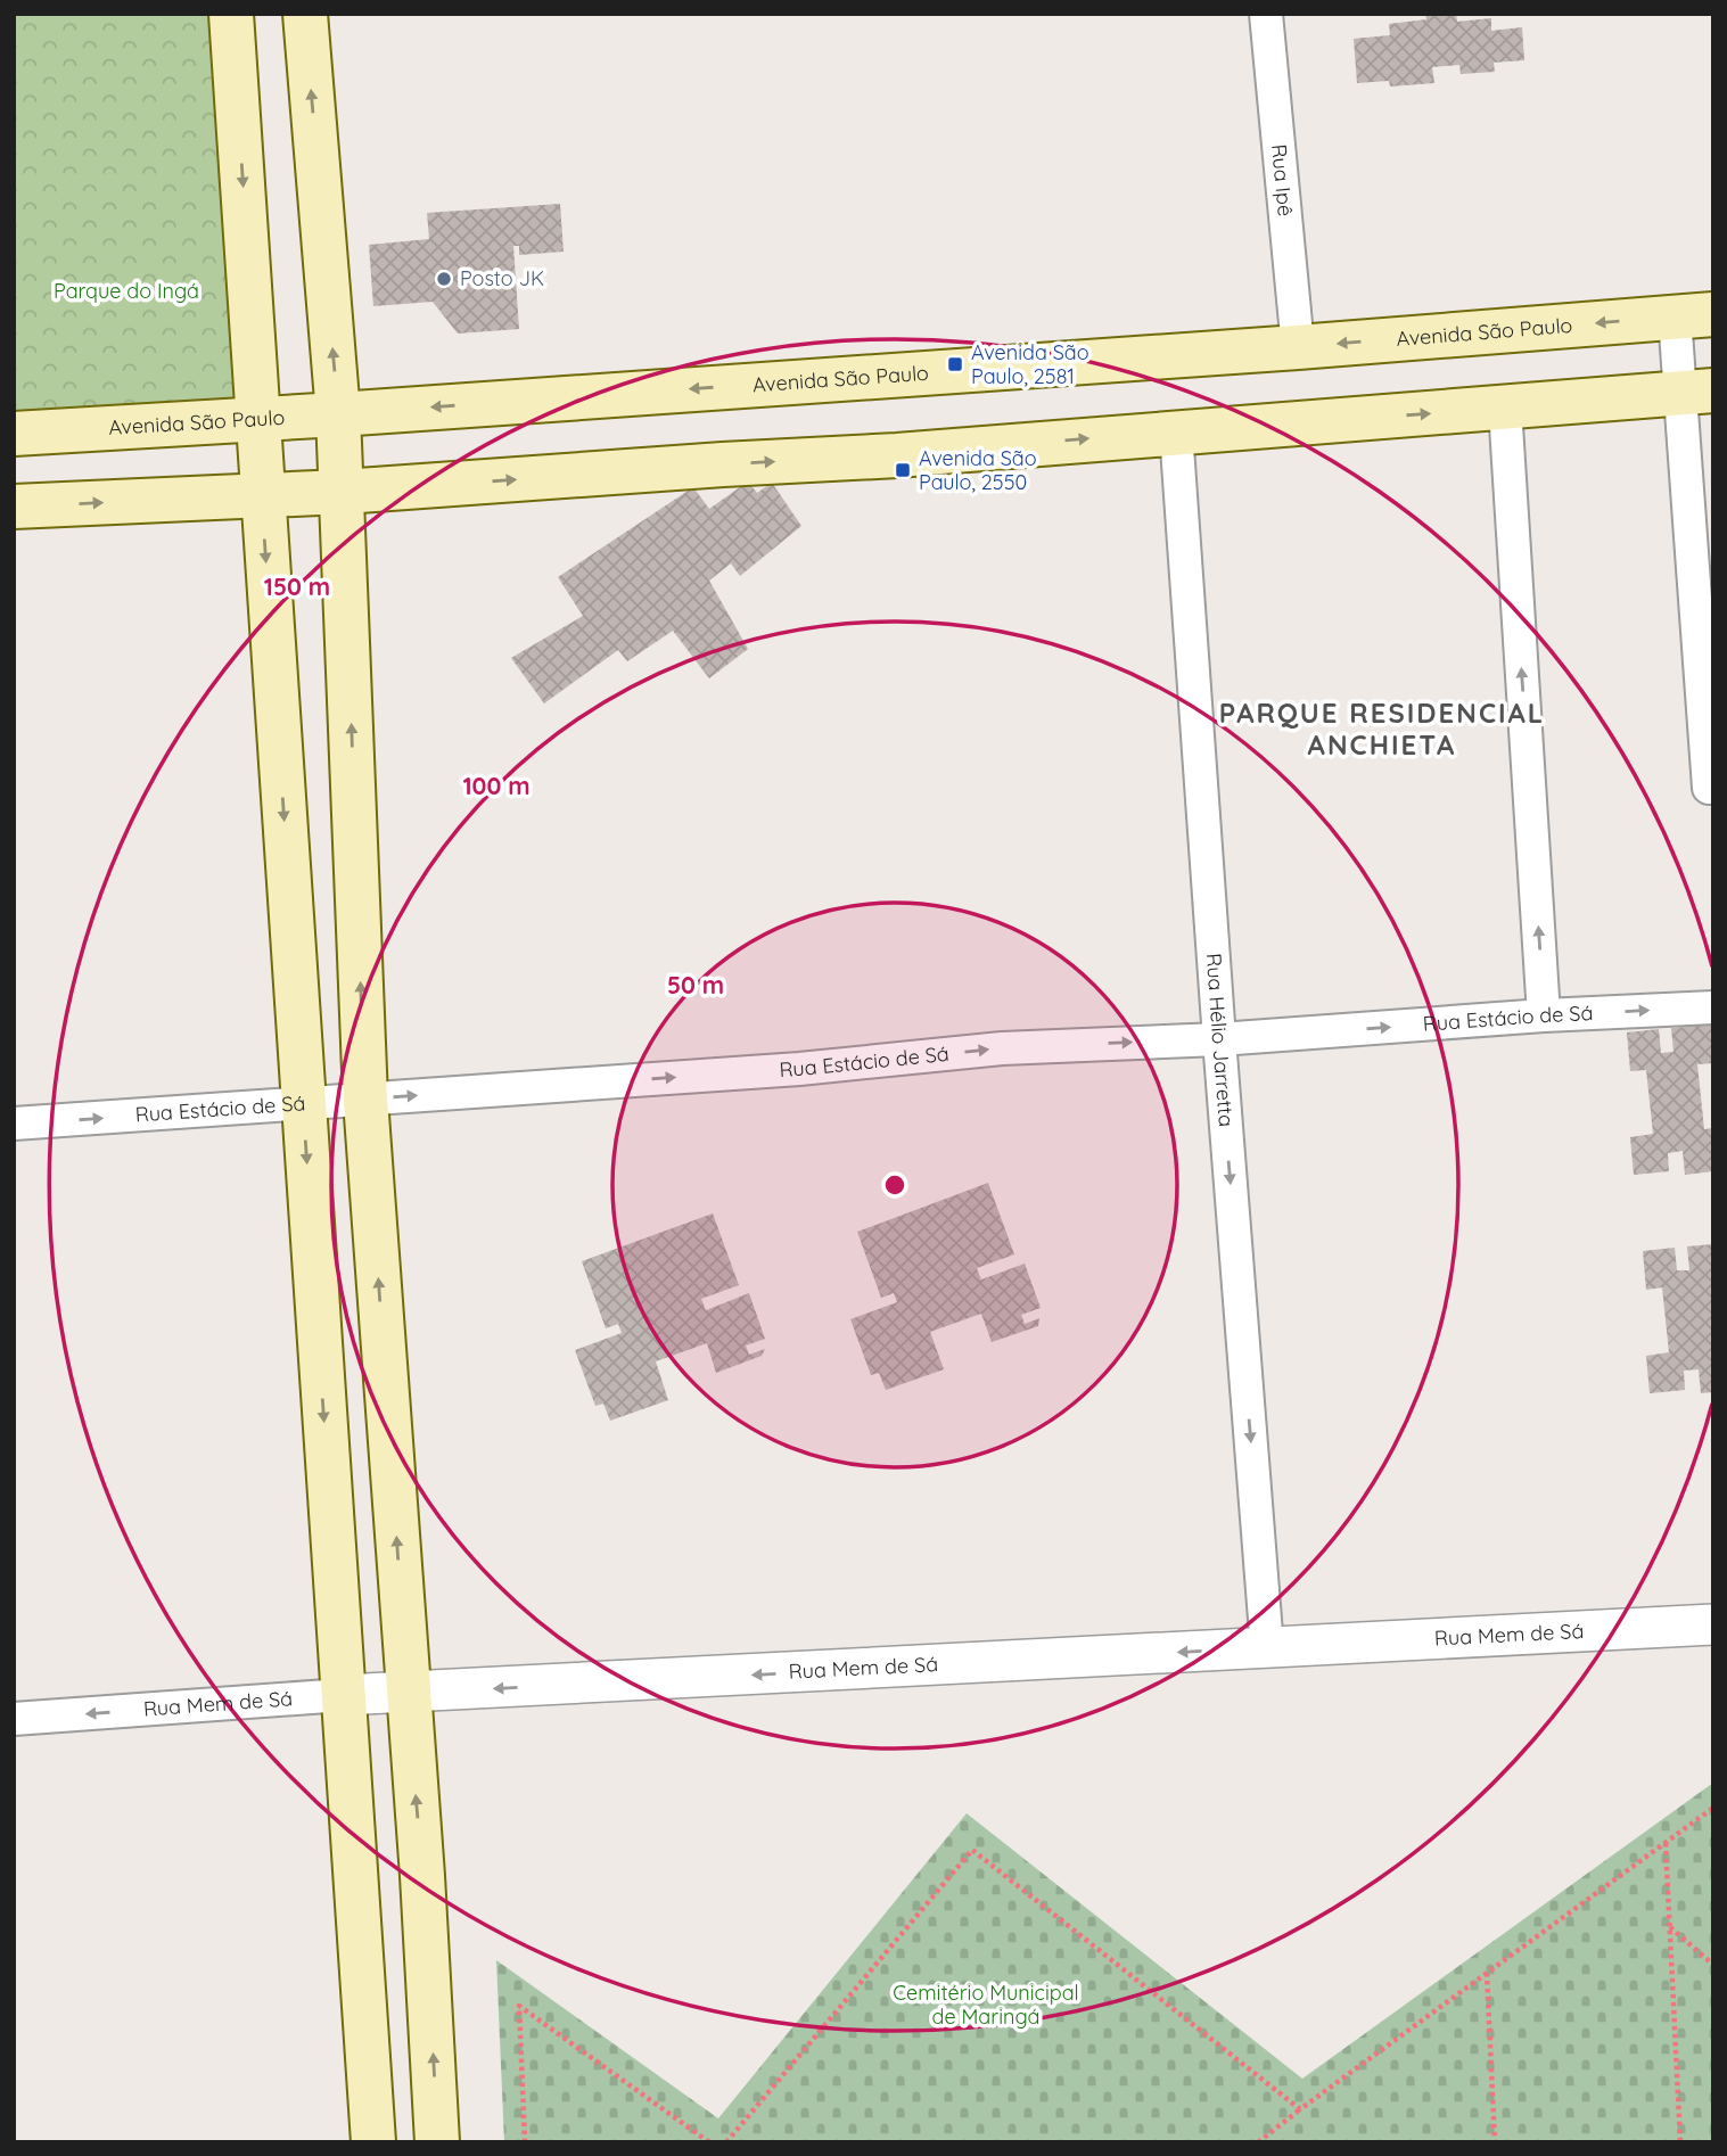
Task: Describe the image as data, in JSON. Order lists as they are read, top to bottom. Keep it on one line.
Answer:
{"streets":{"main road":["Avenida São Paulo"],"street":["Rua Ipê","Rua Estácio de Sá","Rua Hélio Jarretta","Rua Mem de Sá"]},"crossings":[["Rua Ipê","Avenida São Paulo"],["Rua Estácio de Sá","Rua Hélio Jarretta"],["Rua Hélio Jarretta","Rua Mem de Sá"]],"one_way":["Rua Estácio de Sá","Rua Hélio Jarretta","Rua Mem de Sá"],"districts":["PARQUE RESIDENCIAL ANCHIETA"],"parks":["Parque do Ingá","Cemitério Municipal de Maringá"],"places":{"other":["Posto JK"],"transit":["Avenida São Paulo, 2581","Avenida São Paulo, 2550"]},"rings":["150 m","100 m","50 m"]}
